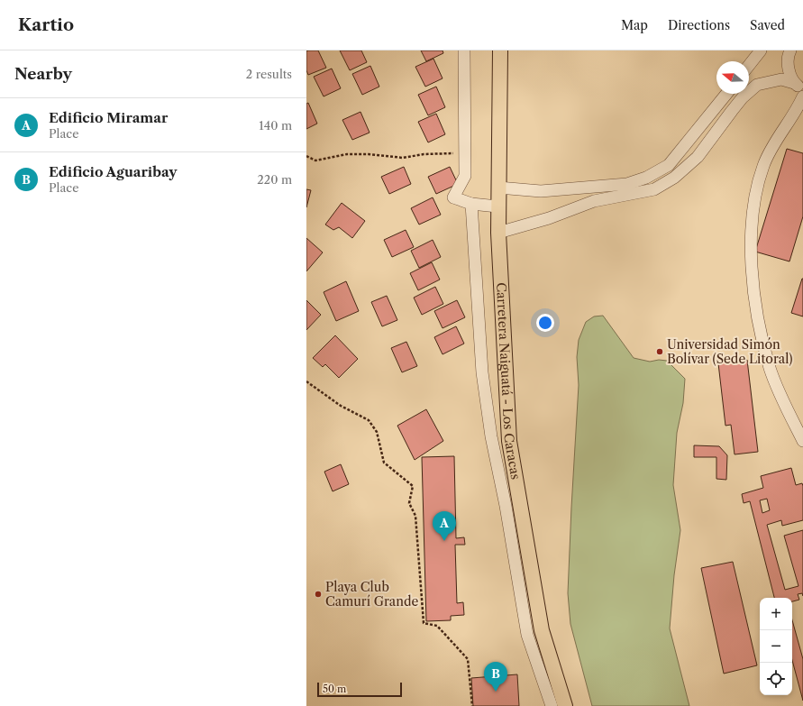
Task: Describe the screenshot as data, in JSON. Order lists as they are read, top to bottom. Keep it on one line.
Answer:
{"streets":{"main road":["Carretera Naiguatá - Los Caracas"]},"places":["Universidad Simón Bolívar (Sede Litoral)","Playa Club Camurí Grande"],"scale_bar":"50 m","north":"left","page":{"header":"Kartio","nav":["Map","Directions","Saved"],"heading":["Nearby","2 results"],"list":[{"mark":"A","name":"Edificio Miramar","note":"Place","value":"140 m"},{"mark":"B","name":"Edificio Aguaribay","note":"Place","value":"220 m"}],"pins":["A","B"],"map_buttons":["+","−"],"scale":"50 m"}}
